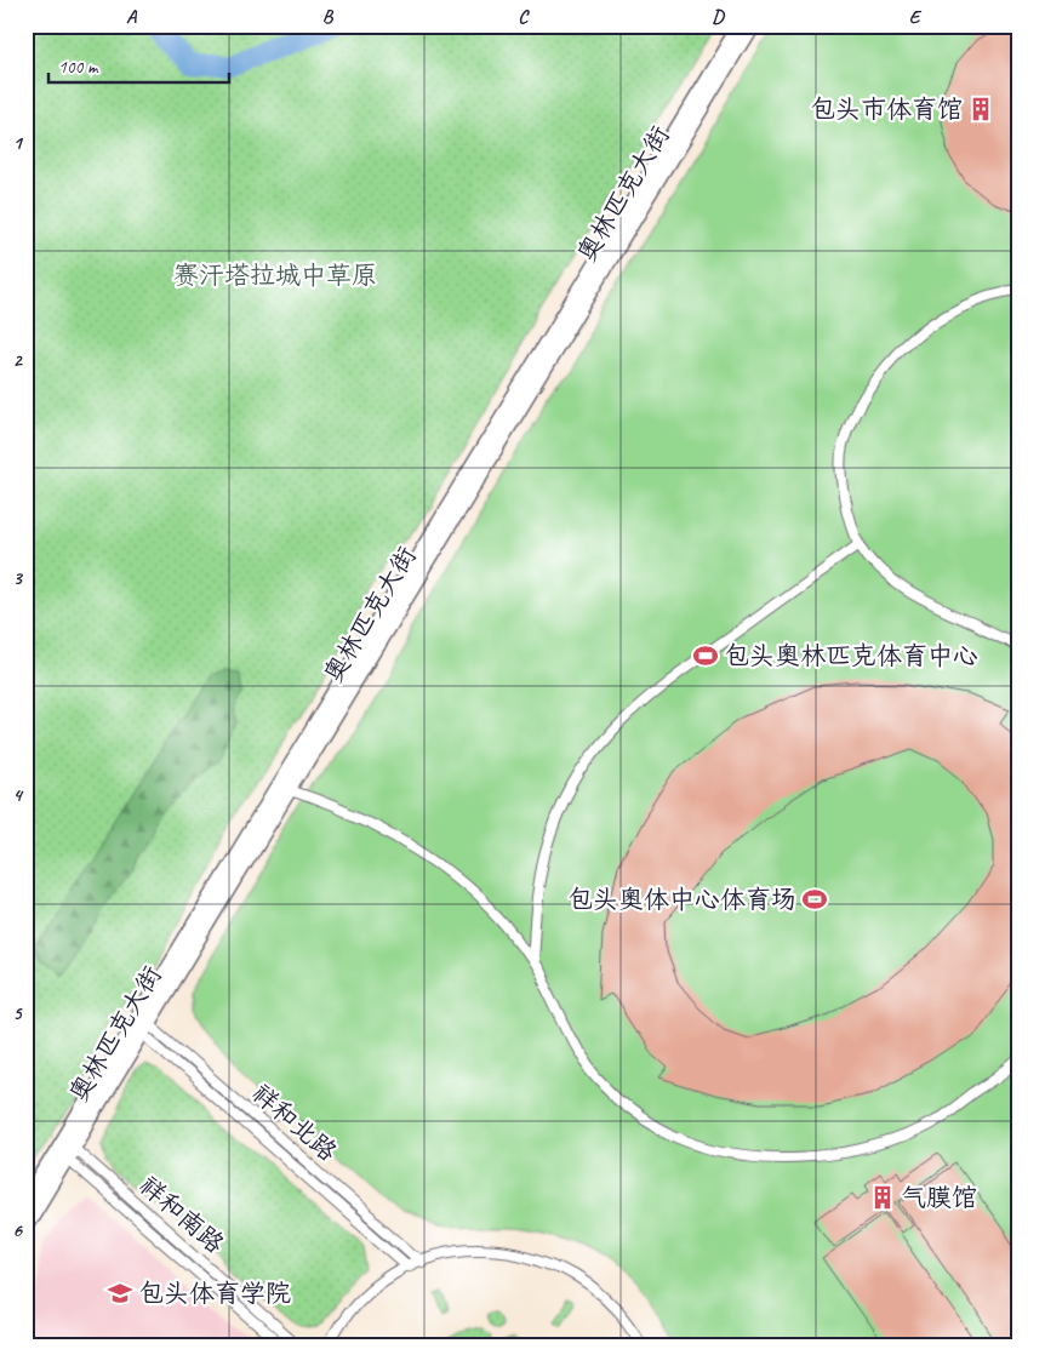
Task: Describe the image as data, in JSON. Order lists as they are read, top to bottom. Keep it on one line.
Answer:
{"streets":{"main road":["奥林匹克大街"],"street":["祥和北路","祥和南路"]},"crossings":[["奥林匹克大街","祥和北路"],["奥林匹克大街","祥和南路"]],"parks":["赛汗塔拉城中草原"],"places":{"building":["包头市体育馆","气膜馆"],"sports":["包头奥林匹克体育中心","包头奥体中心体育场"],"school or university":["包头体育学院"]},"scale_bar":"100 m","grid":{"columns":["A","B","C","D","E"],"rows":["1","2","3","4","5","6"]}}
